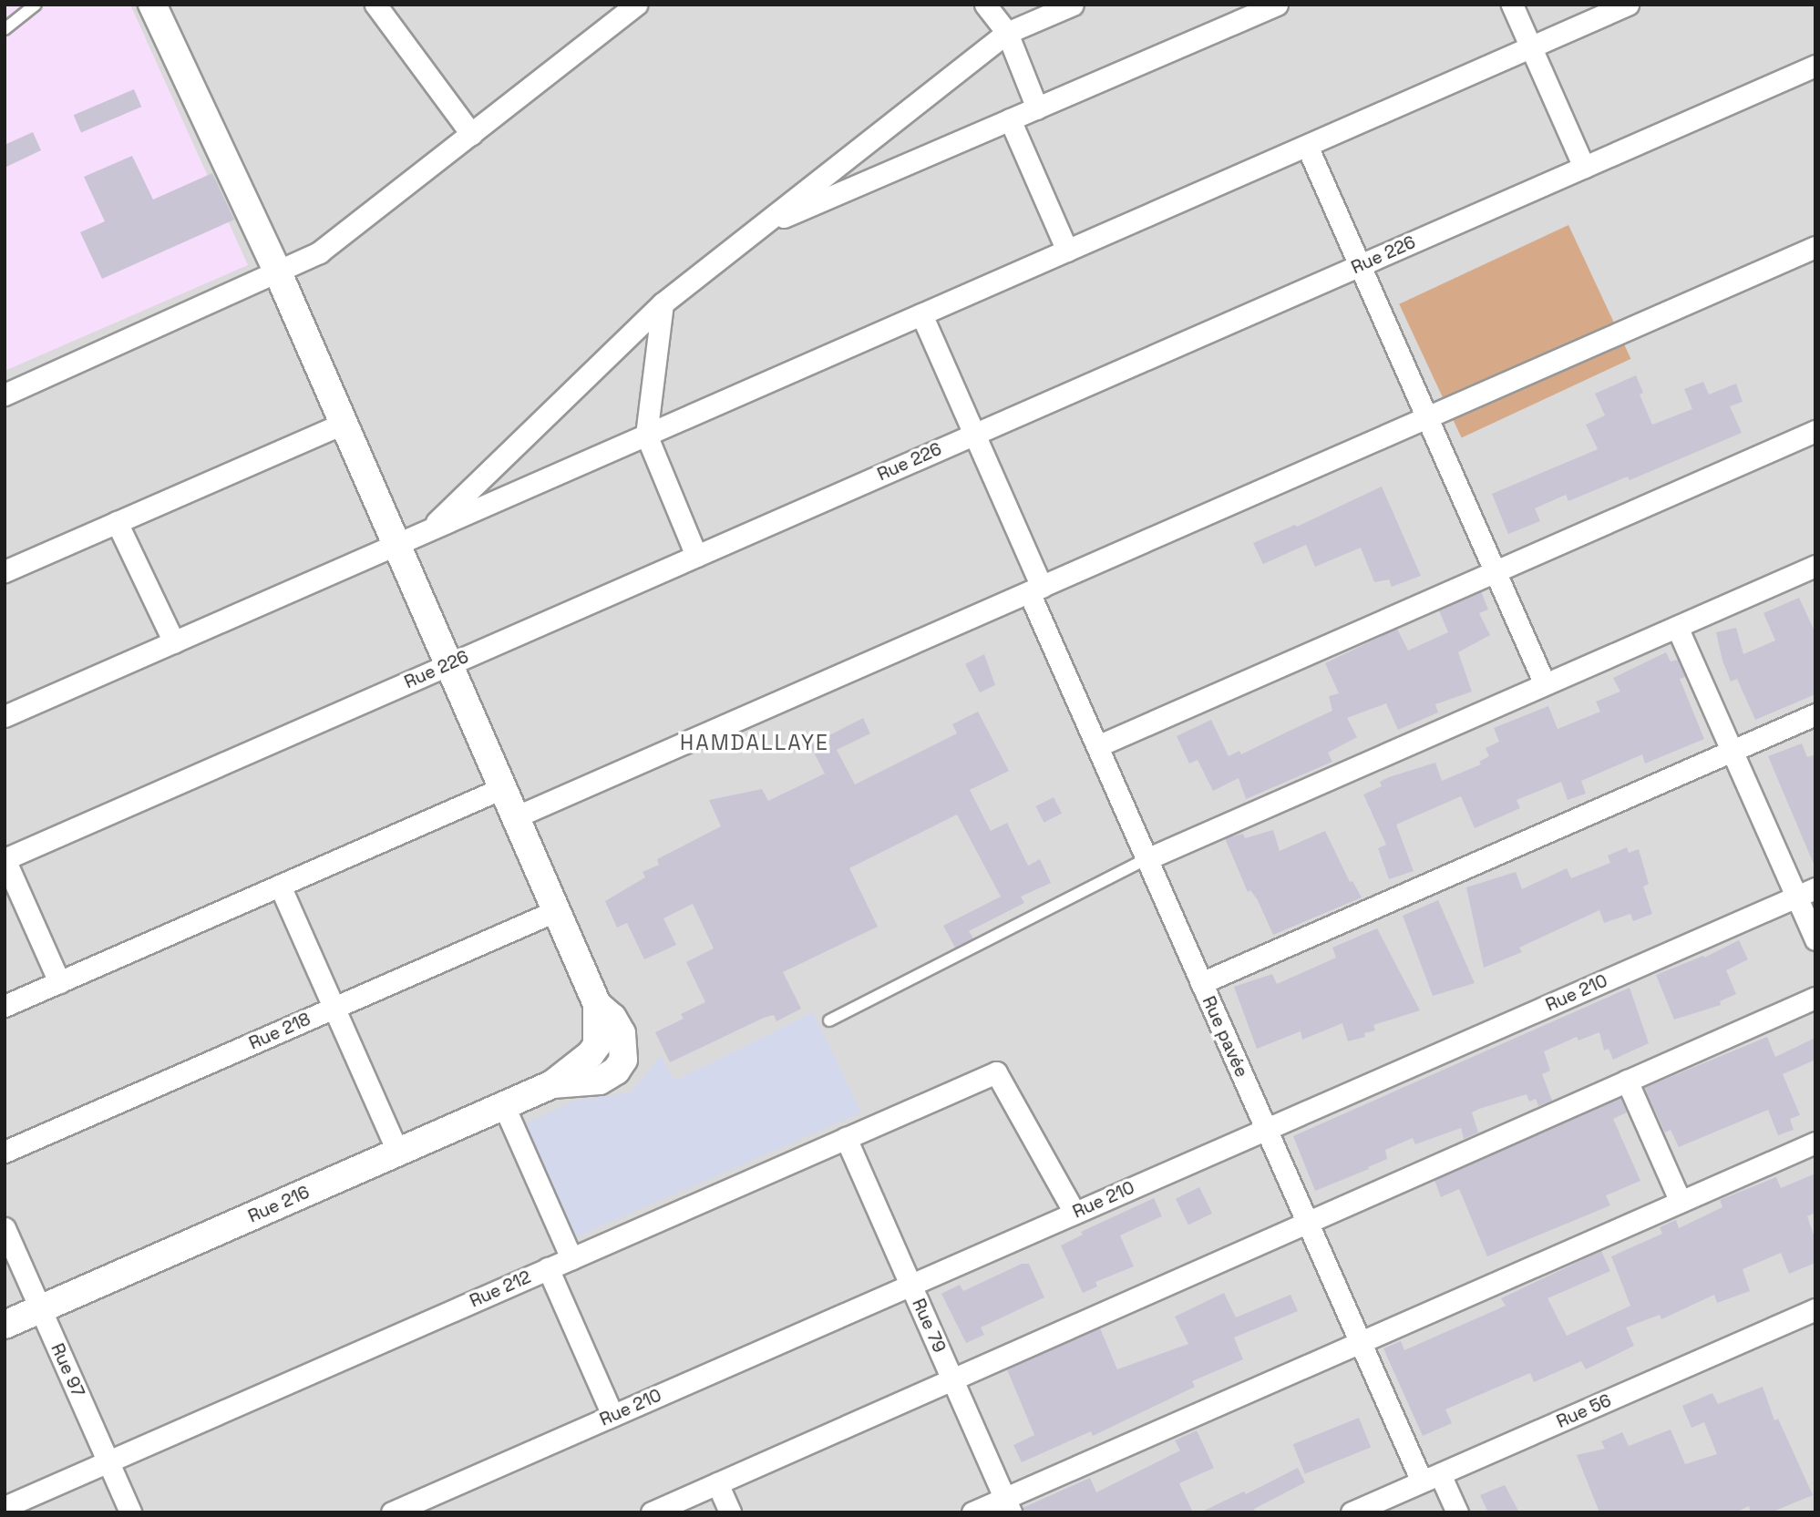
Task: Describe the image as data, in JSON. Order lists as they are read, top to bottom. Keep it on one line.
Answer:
{"streets":{"street":["Rue 226","Rue 210","Rue 218","Rue pavée","Rue 216","Rue 212","Rue 79","Rue 97","Rue 56"]},"crossings":[["Rue 226","Rue pavée"],["Rue 210","Rue pavée"],["Rue 210","Rue 212"],["Rue 210","Rue 79"],["Rue 218","Rue 216"],["Rue pavée","Rue 56"],["Rue 216","Rue 97"],["Rue 212","Rue 79"],["Rue 212","Rue 97"]],"districts":["HAMDALLAYE"]}
